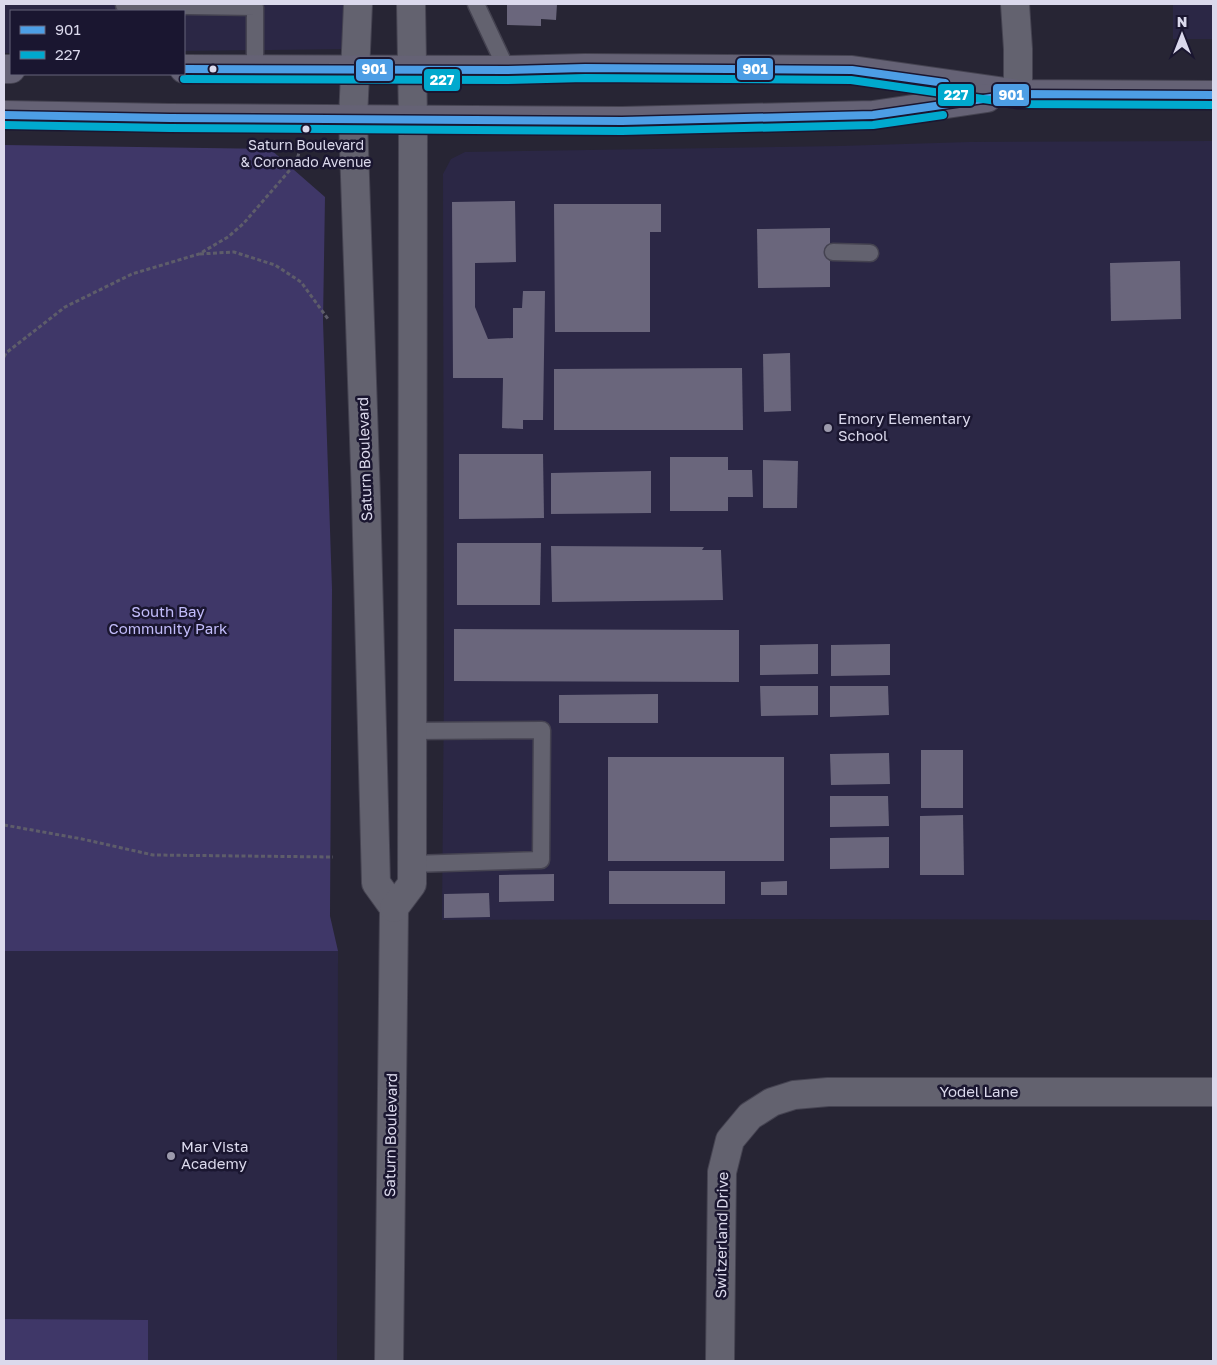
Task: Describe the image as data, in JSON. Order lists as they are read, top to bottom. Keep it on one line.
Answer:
{"streets":{"street":["Saturn Boulevard","Yodel Lane","Switzerland Drive"]},"crossings":[["Yodel Lane","Switzerland Drive"]],"parks":["South Bay Community Park"],"places":["Saturn Boulevard & Coronado Avenue","Emory Elementary School","Mar Vista Academy"],"lines":["transit line 901","transit line 227"],"legend":["901","227"],"north":"top"}
